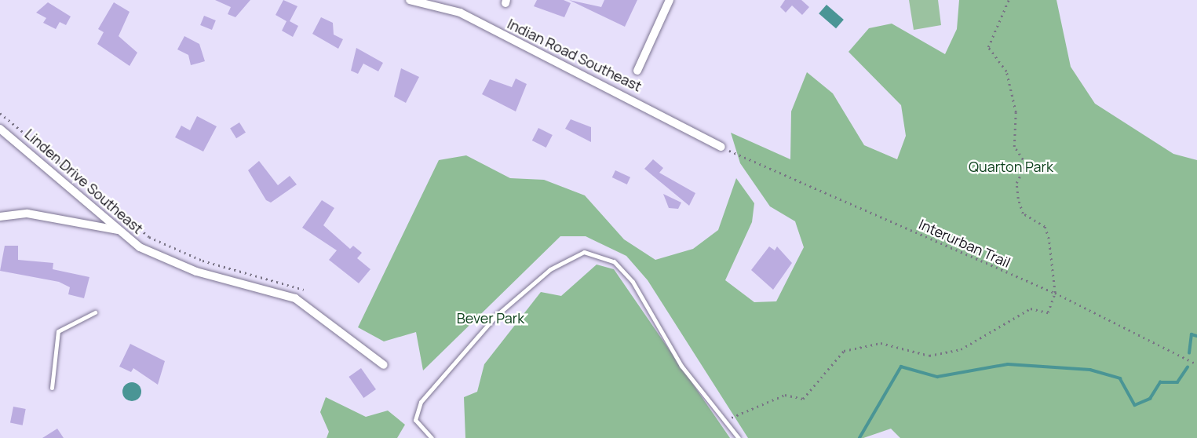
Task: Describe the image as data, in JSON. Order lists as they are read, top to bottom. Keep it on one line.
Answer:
{"streets":{"street":["Indian Road Southeast","Linden Drive Southeast"],"path":["Interurban Trail"]},"crossings":[["Indian Road Southeast","Interurban Trail"]],"parks":["Quarton Park","Bever Park"]}
